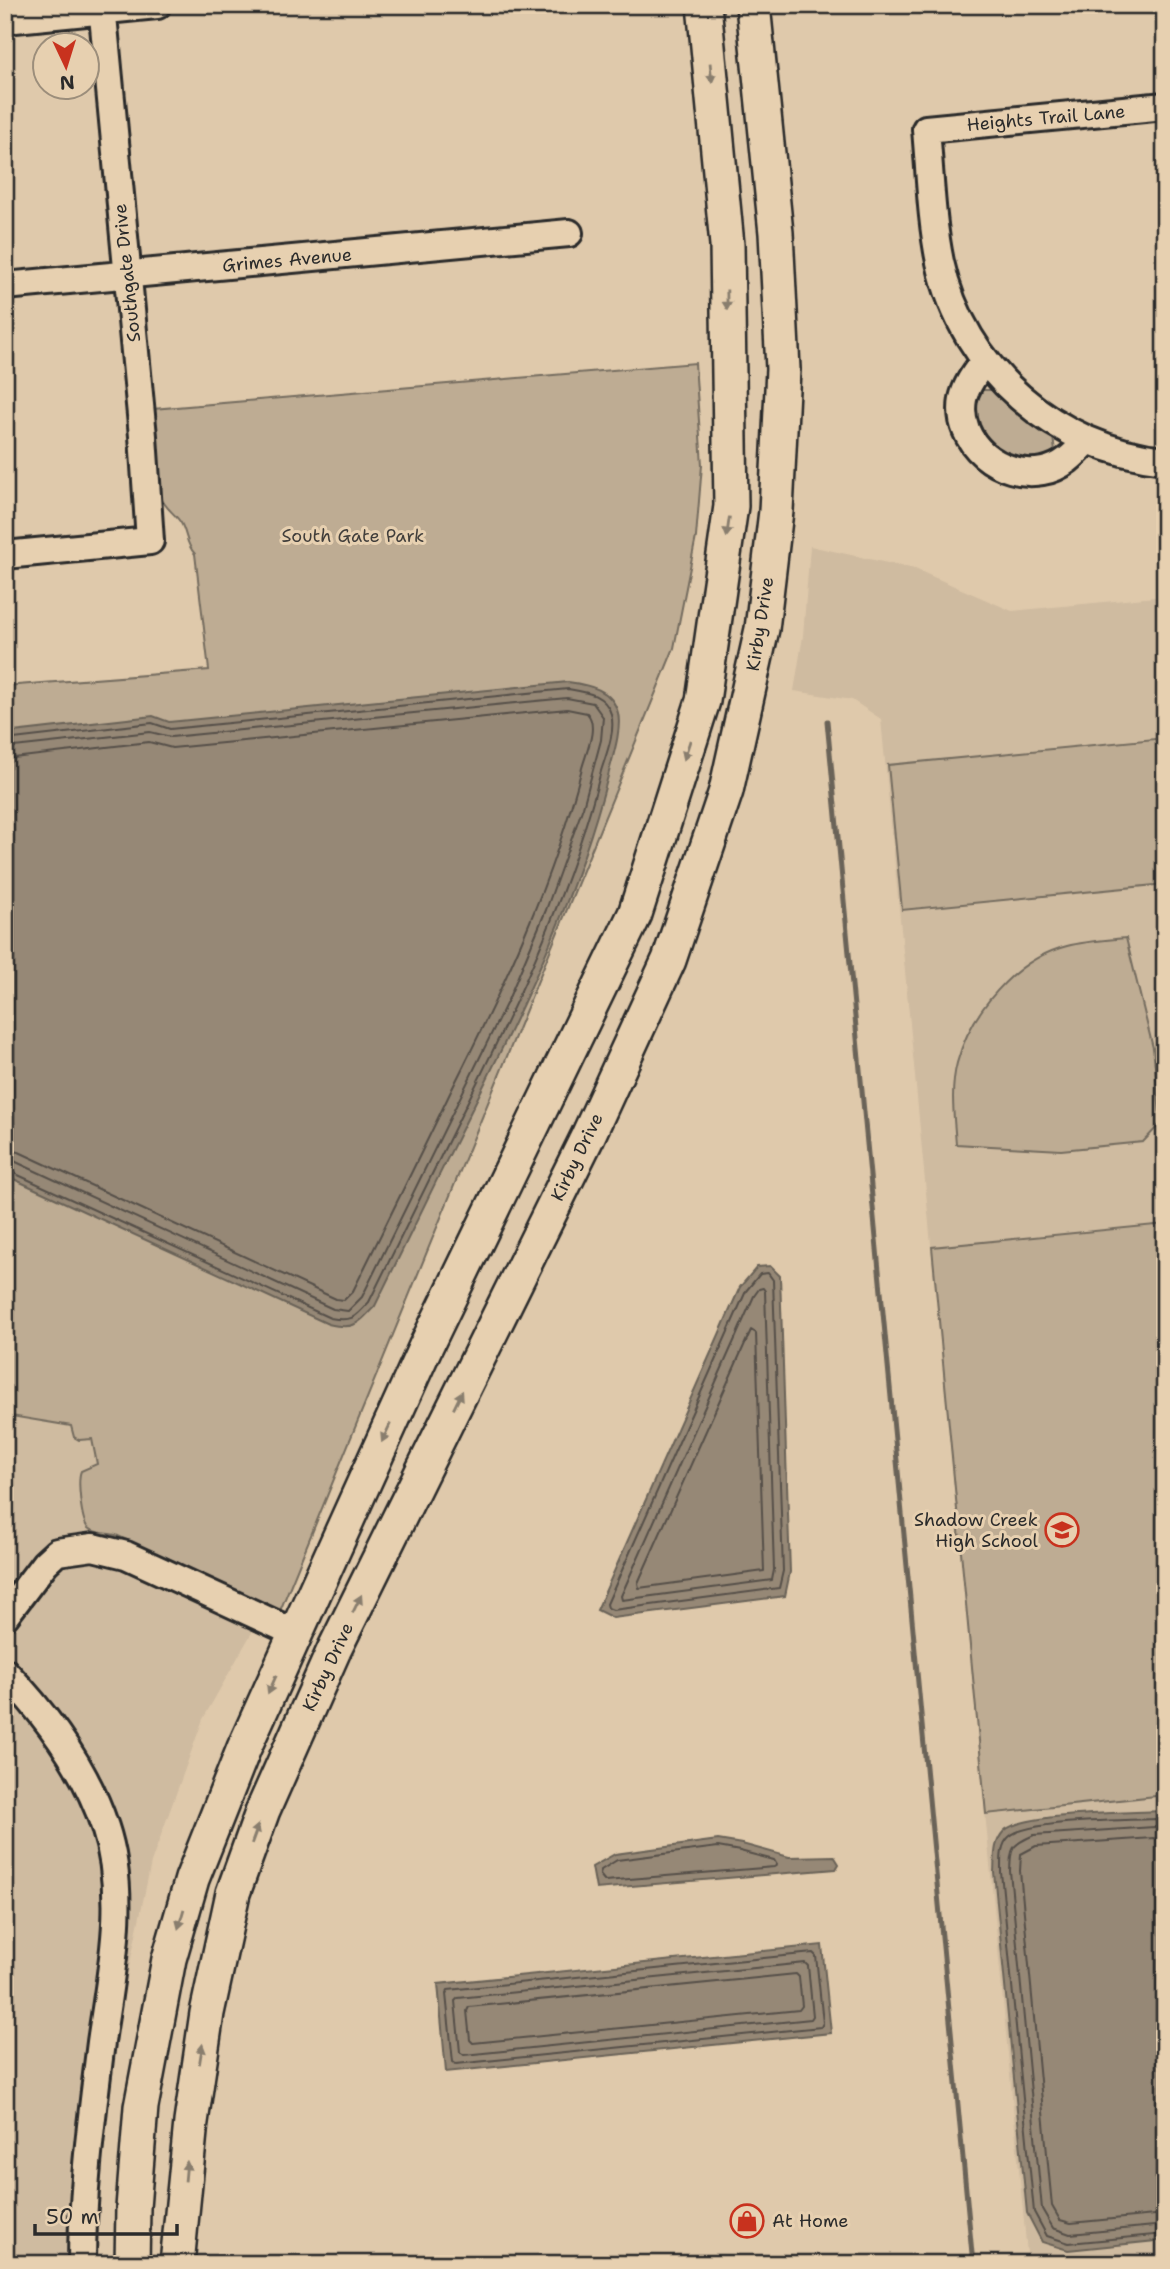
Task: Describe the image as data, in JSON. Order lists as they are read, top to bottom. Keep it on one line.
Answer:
{"streets":{"main road":["Kirby Drive"],"street":["Heights Trail Lane","Grimes Avenue","Southgate Drive"]},"crossings":[["Grimes Avenue","Southgate Drive"]],"parks":["South Gate Park"],"places":{"school or university":["Shadow Creek High School"],"shop":["At Home"]},"scale_bar":"50 m","north":"bottom"}
